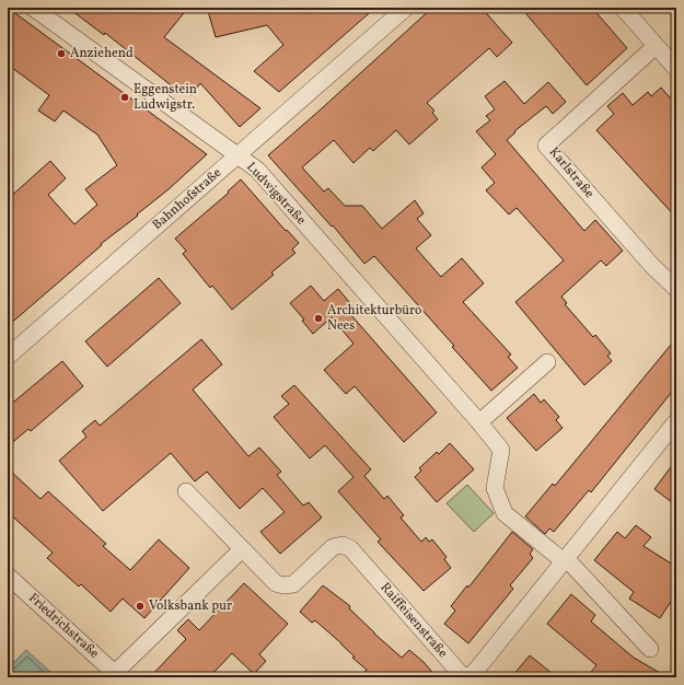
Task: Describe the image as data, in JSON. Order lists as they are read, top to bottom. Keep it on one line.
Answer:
{"streets":{"street":["Karlstraße","Ludwigstraße","Bahnhofstraße","Raiffeisenstraße","Friedrichstraße"]},"crossings":[["Ludwigstraße","Bahnhofstraße"],["Ludwigstraße","Raiffeisenstraße"]],"places":["Anziehend","Eggenstein Ludwigstr.","Architekturbüro Nees","Volksbank pur"]}
